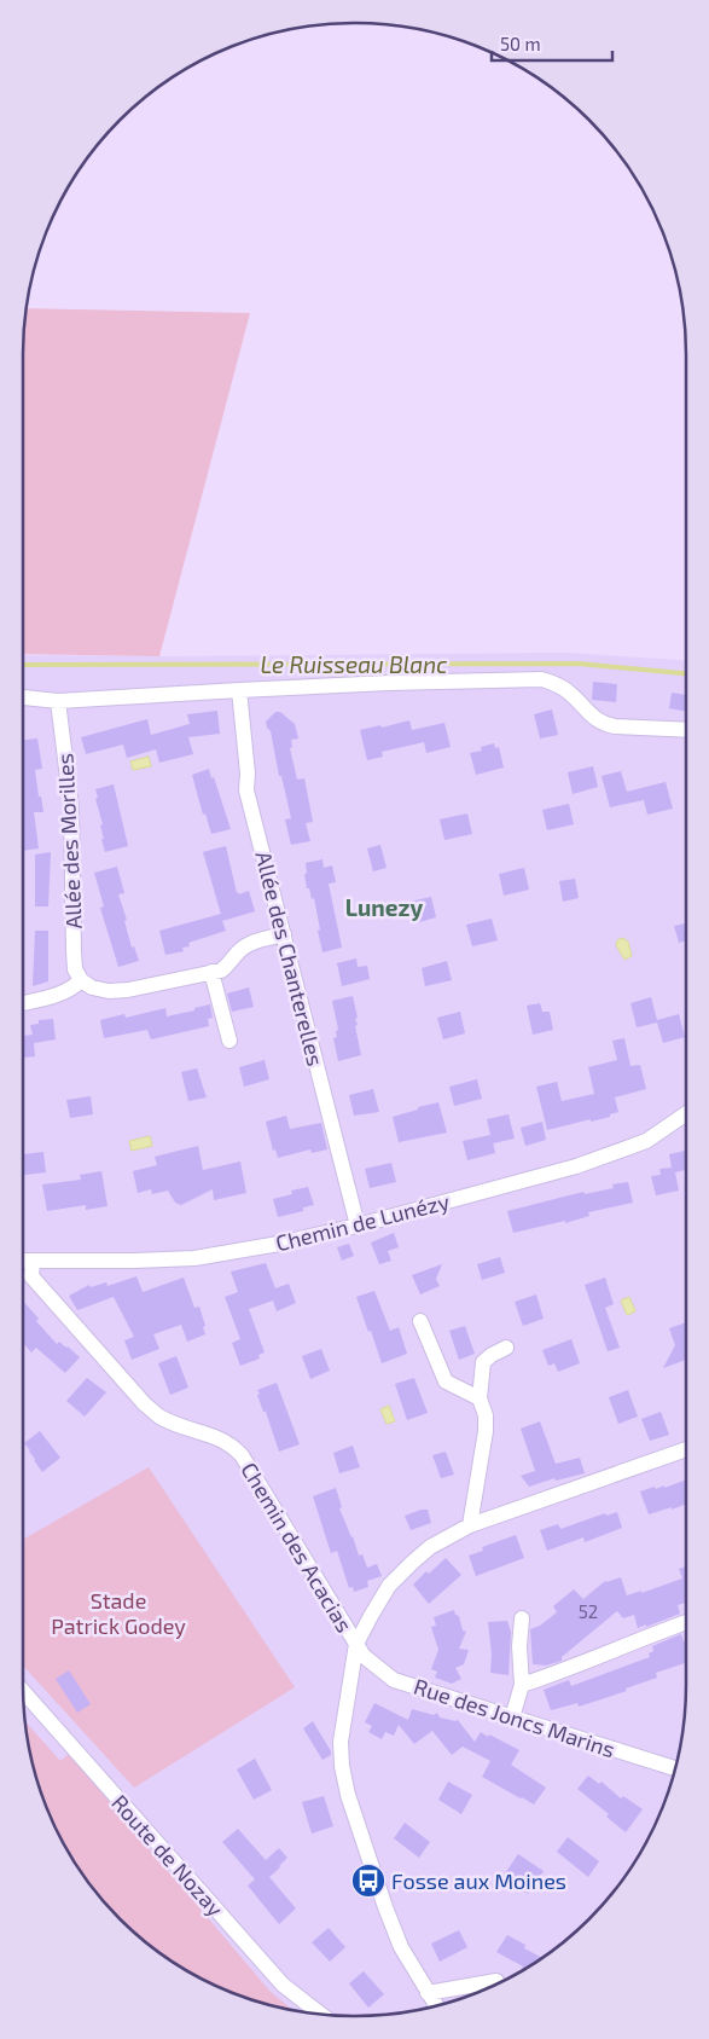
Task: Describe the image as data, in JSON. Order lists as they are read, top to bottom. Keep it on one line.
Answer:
{"streets":{"street":["Allée des Morilles","Allée des Chanterelles","Chemin de Lunézy","Chemin des Acacias","Rue des Joncs Marins","Route de Nozay"]},"crossings":[["Allée des Chanterelles","Chemin de Lunézy"],["Chemin de Lunézy","Chemin des Acacias"],["Chemin des Acacias","Rue des Joncs Marins"]],"districts":["Lunezy"],"water":["Le Ruisseau Blanc"],"parks":["Stade Patrick Godey"],"places":{"bus stop":["Fosse aux Moines"]},"house_numbers":["52"],"scale_bar":"50 m"}
